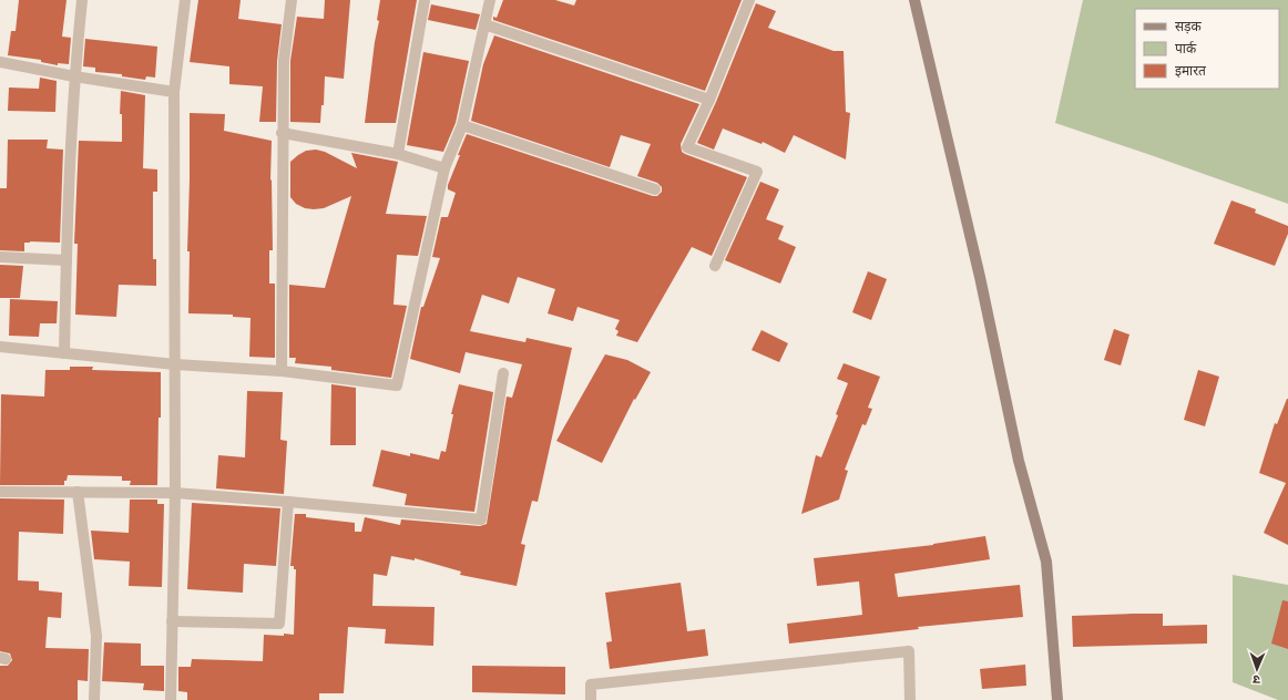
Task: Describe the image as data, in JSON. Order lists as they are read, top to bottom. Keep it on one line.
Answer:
{"legend":["सड़क","पार्क","इमारत"],"north":"bottom"}
